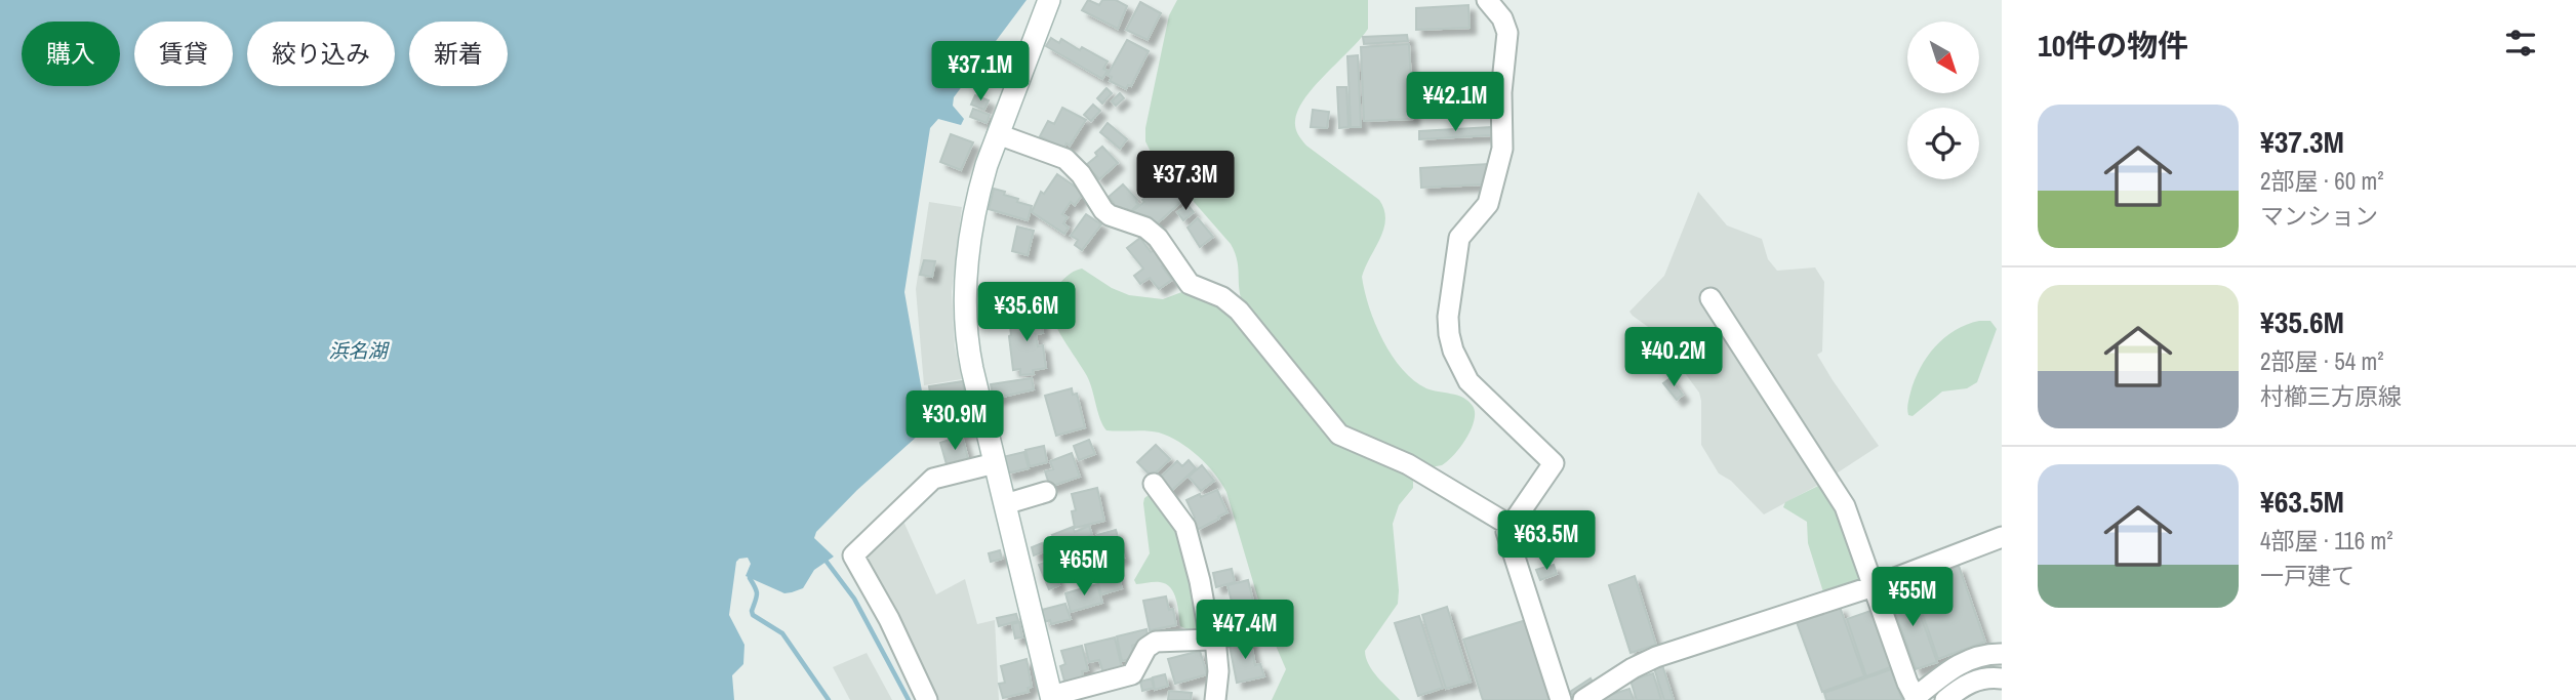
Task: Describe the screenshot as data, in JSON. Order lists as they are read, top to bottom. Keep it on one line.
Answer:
{"water":["浜名湖"],"north":"bottom right","page":{"heading":"10件の物件","chip":["購入","賃貸","絞り込み","新着"],"price":["¥37.1M","¥42.1M","¥37.3M","¥35.6M","¥40.2M","¥30.9M","¥63.5M","¥65M","¥55M","¥47.4M"],"list":[{"name":"¥37.3M","note":"2部屋 · 60 m² · マンション"},{"name":"¥35.6M","note":"2部屋 · 54 m² · 村櫛三方原線"},{"name":"¥63.5M","note":"4部屋 · 116 m² · 一戸建て"}]}}
